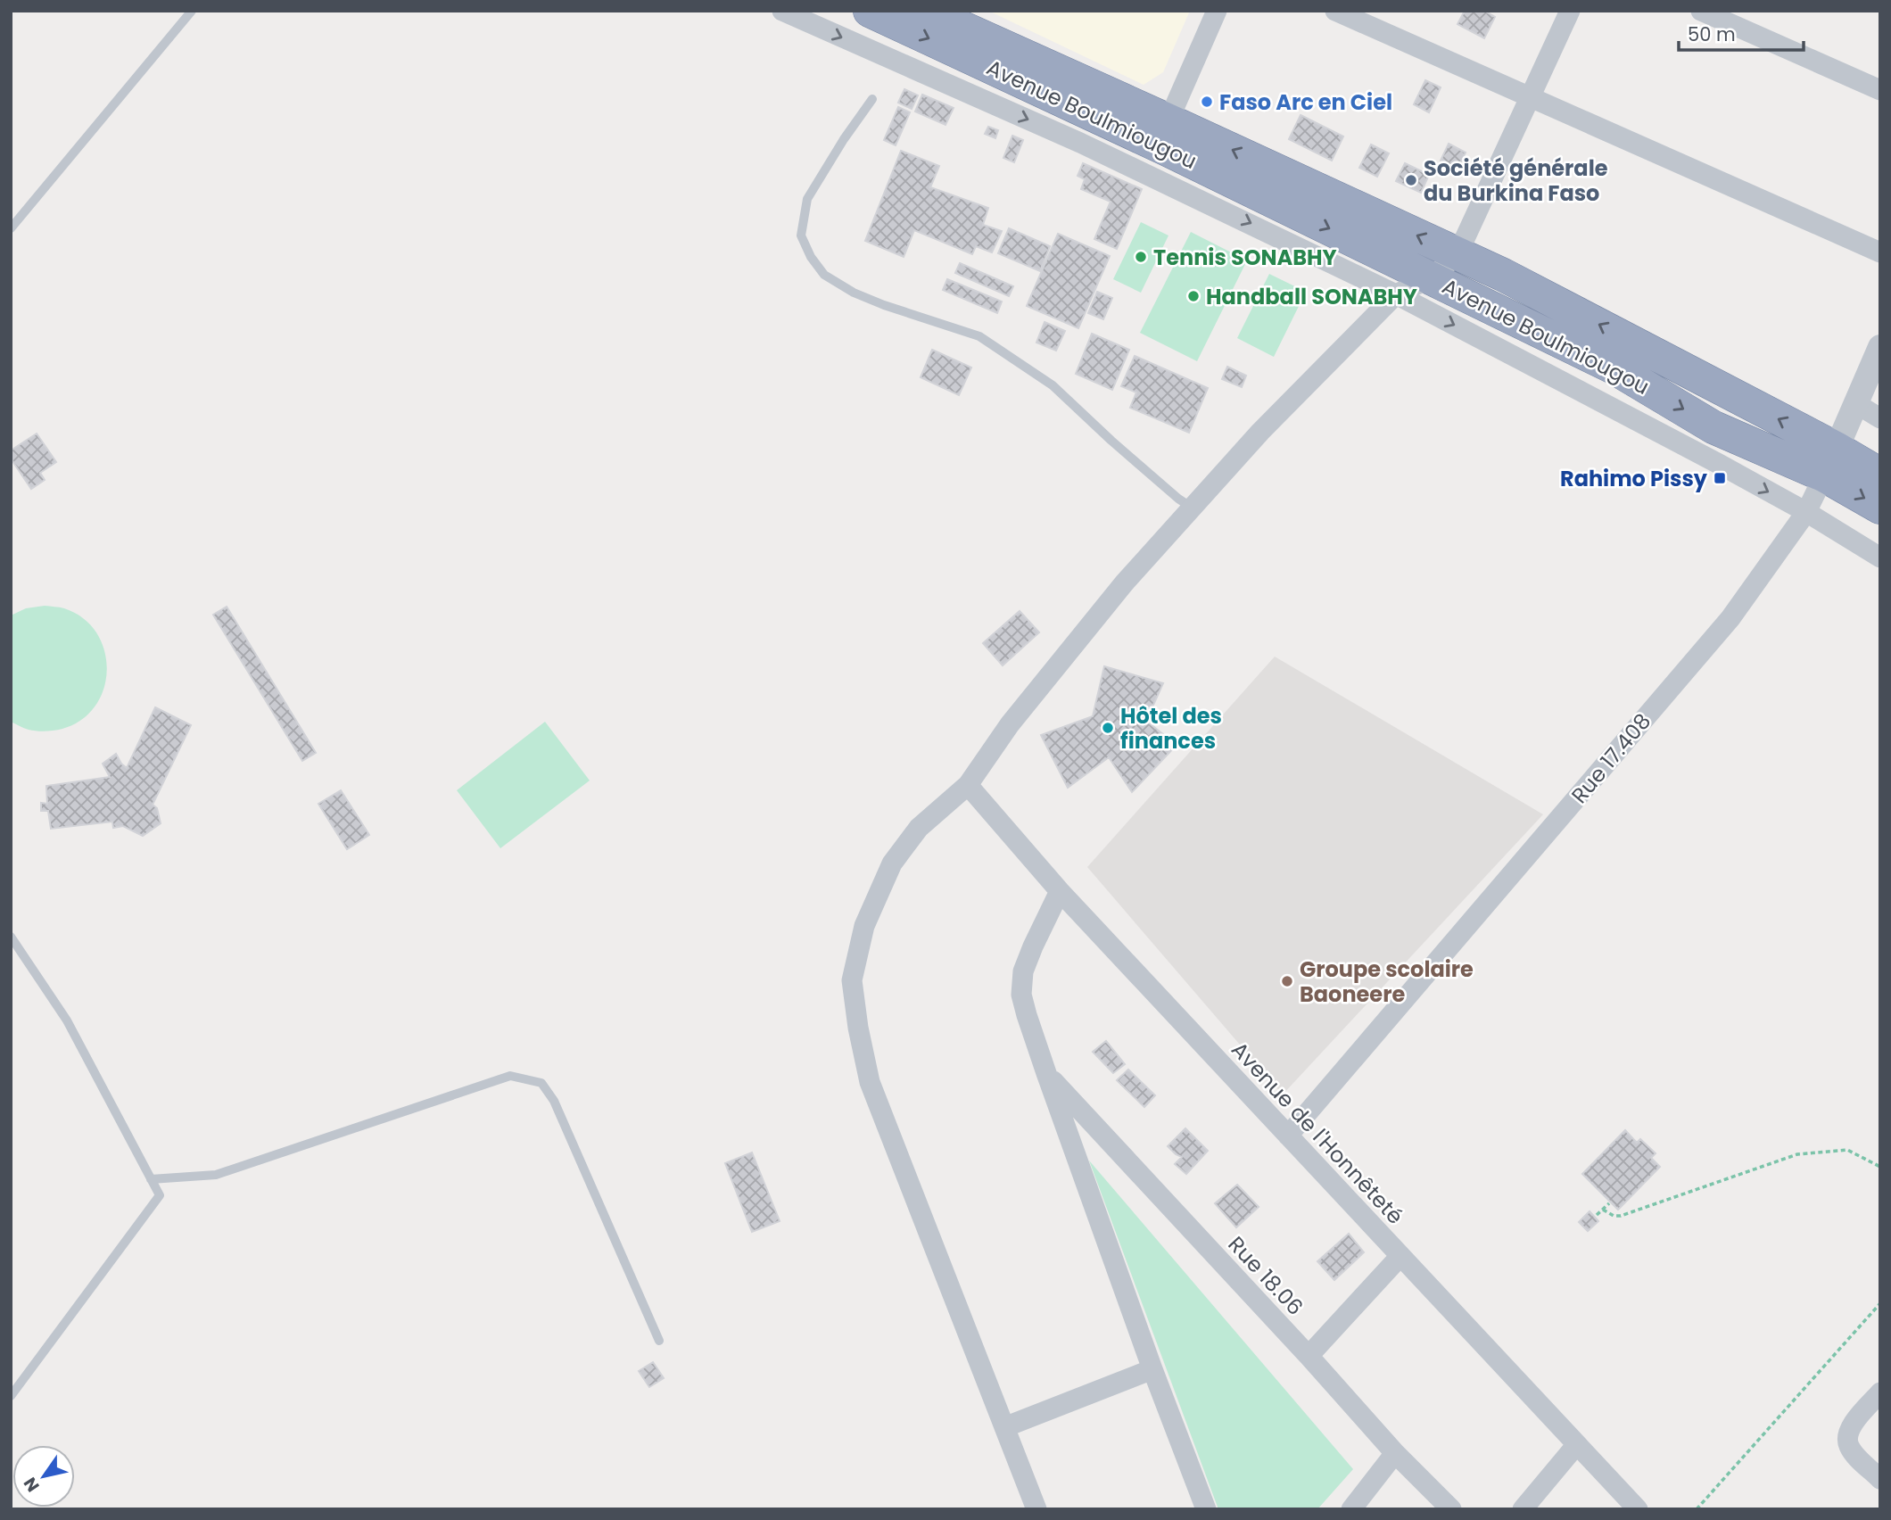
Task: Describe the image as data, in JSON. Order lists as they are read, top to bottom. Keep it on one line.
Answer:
{"streets":{"highway":["Avenue Boulmiougou"],"street":["Rue 17.408","Avenue de l'Honnêteté","Rue 18.06"]},"crossings":[["Avenue Boulmiougou","Rue 17.408"],["Rue 17.408","Avenue de l'Honnêteté"]],"places":{"other":["Faso Arc en Ciel","Société générale du Burkina Faso","Tennis SONABHY","Handball SONABHY","Hôtel des finances","Groupe scolaire Baoneere"],"transit":["Rahimo Pissy"]},"scale_bar":"50 m","north":"bottom left"}
